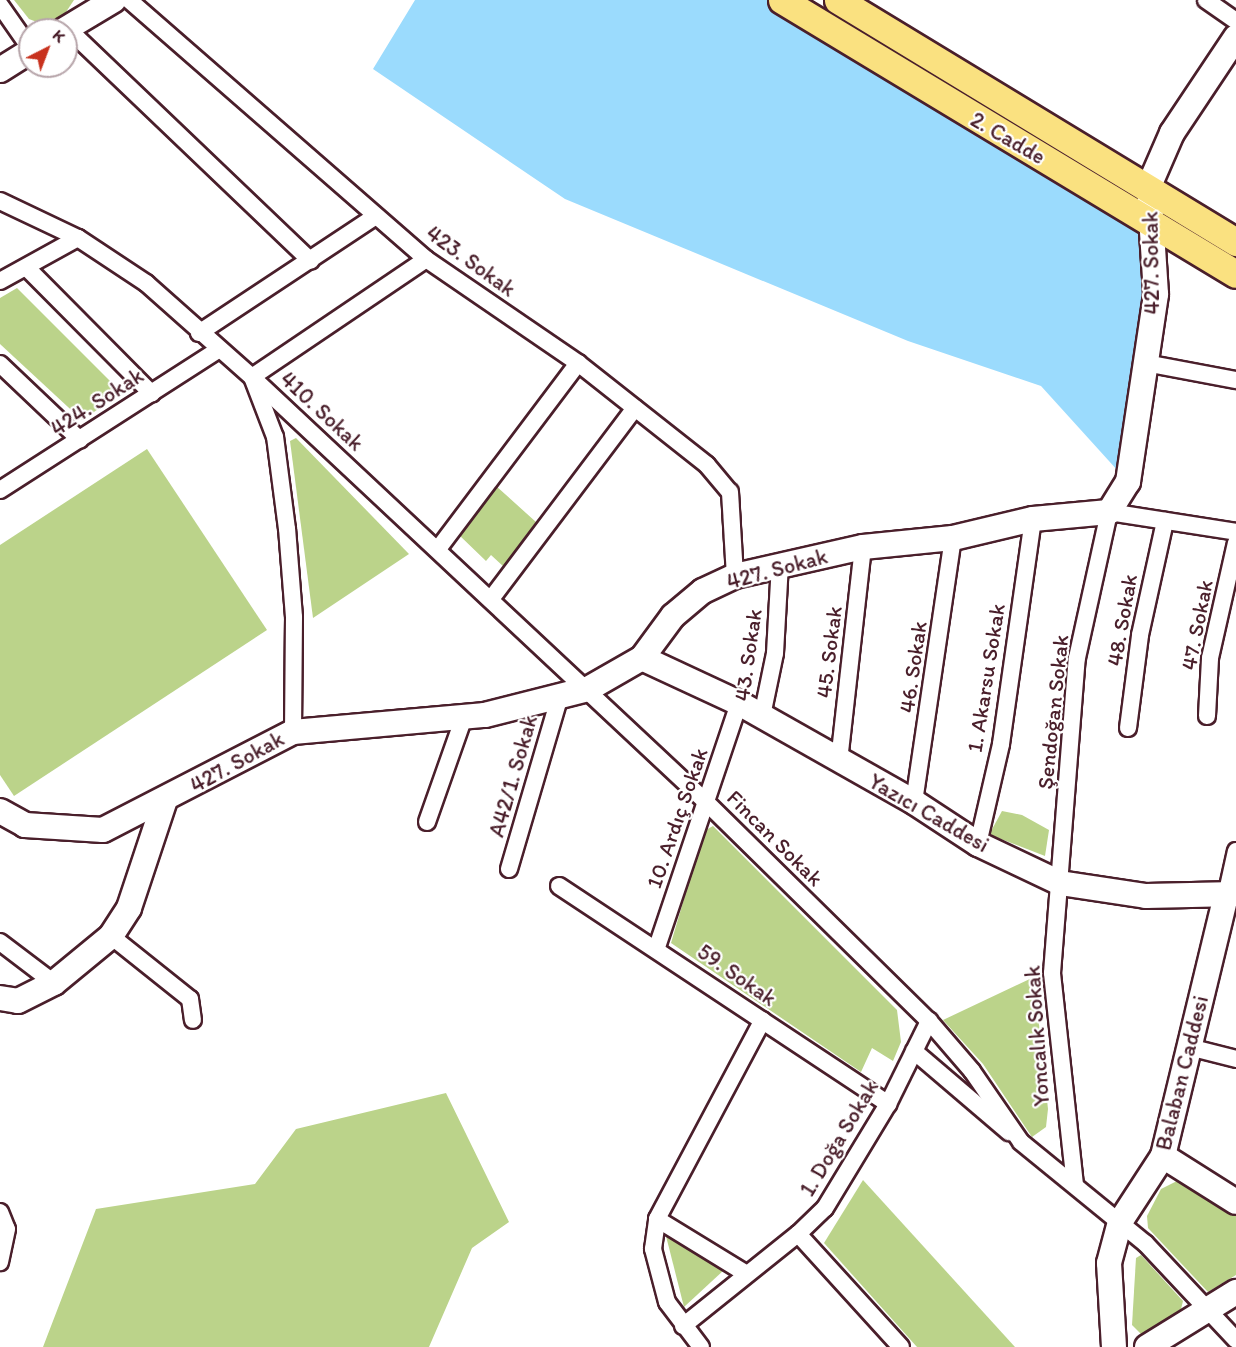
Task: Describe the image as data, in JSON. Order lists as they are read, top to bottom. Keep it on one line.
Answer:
{"streets":{"main road":["2. Cadde","427. Sokak","Yazıcı Caddesi","Balaban Caddesi"],"street":["423. Sokak","424. Sokak","410. Sokak","48. Sokak","47. Sokak","45. Sokak","43. Sokak","46. Sokak","1. Akarsu Sokak","Şendoğan Sokak","A42/1. Sokak","10. Ardıç Sokak","Fincan Sokak","59. Sokak","Yoncalık Sokak","1. Doğa Sokak"]},"crossings":[["2. Cadde","427. Sokak"],["423. Sokak","427. Sokak"],["427. Sokak","410. Sokak"],["427. Sokak","45. Sokak"],["427. Sokak","43. Sokak"],["427. Sokak","46. Sokak"],["427. Sokak","1. Akarsu Sokak"],["427. Sokak","Şendoğan Sokak"],["427. Sokak","A42/1. Sokak"],["427. Sokak","Yazıcı Caddesi"],["427. Sokak","Fincan Sokak"],["424. Sokak","410. Sokak"],["410. Sokak","Fincan Sokak"],["45. Sokak","Yazıcı Caddesi"],["43. Sokak","Yazıcı Caddesi"],["46. Sokak","Yazıcı Caddesi"],["1. Akarsu Sokak","Yazıcı Caddesi"],["Şendoğan Sokak","Yazıcı Caddesi"],["Şendoğan Sokak","Yoncalık Sokak"],["Yazıcı Caddesi","10. Ardıç Sokak"],["Yazıcı Caddesi","Yoncalık Sokak"],["Yazıcı Caddesi","Balaban Caddesi"],["10. Ardıç Sokak","Fincan Sokak"],["10. Ardıç Sokak","59. Sokak"],["Fincan Sokak","1. Doğa Sokak"],["59. Sokak","1. Doğa Sokak"]],"north":"top right"}
